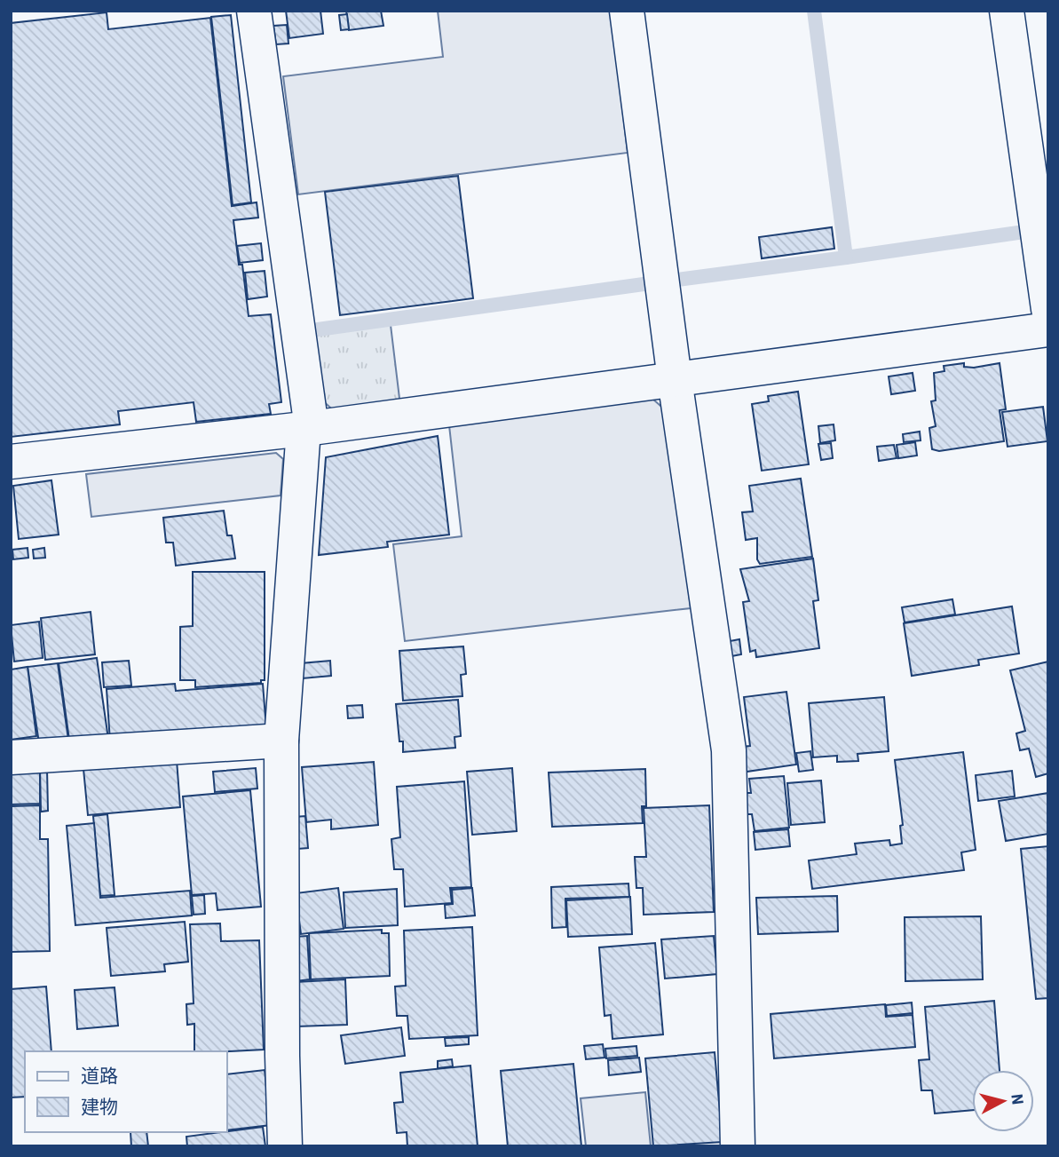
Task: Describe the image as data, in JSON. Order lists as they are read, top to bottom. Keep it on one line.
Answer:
{"legend":["道路","建物"],"north":"right"}
